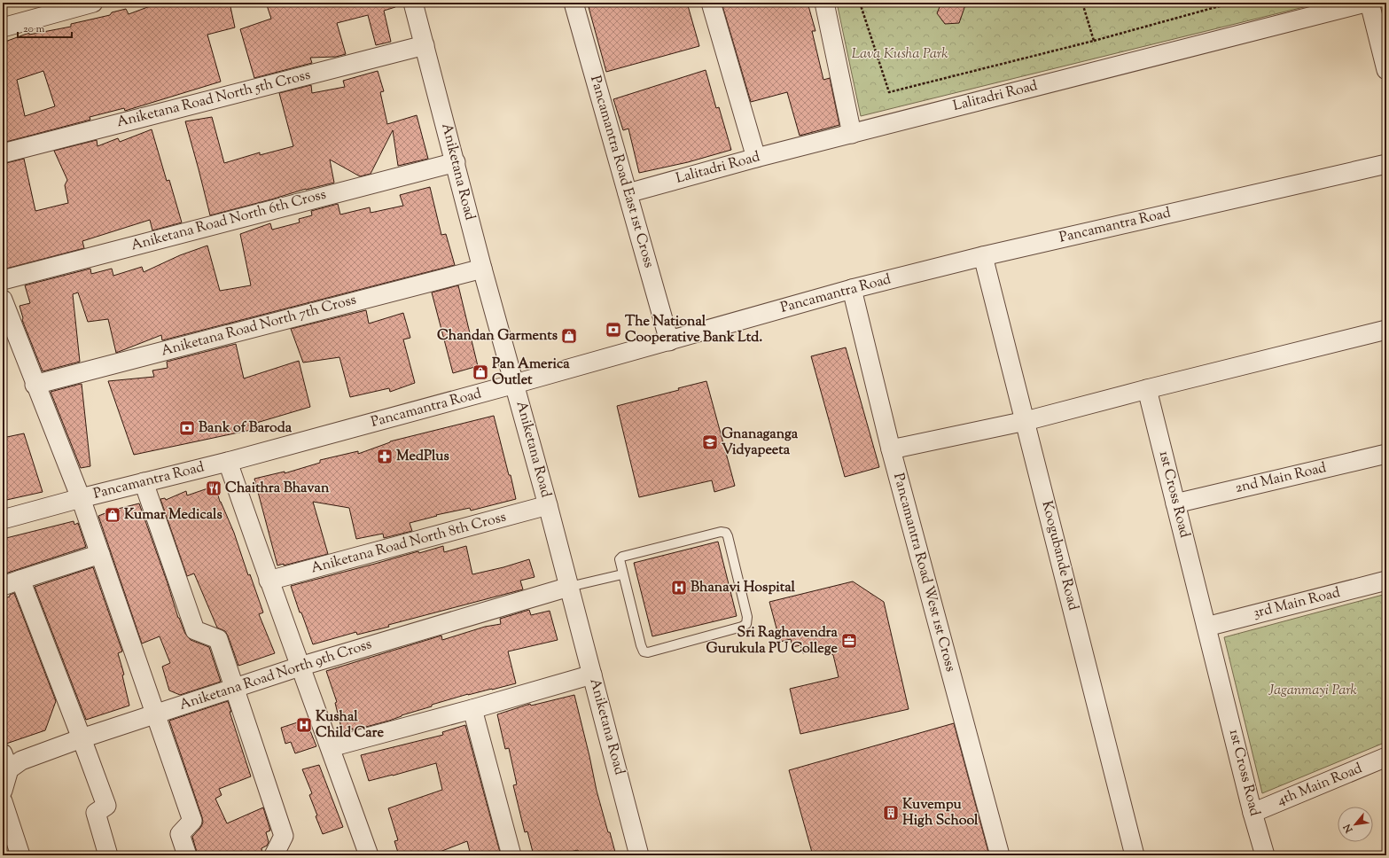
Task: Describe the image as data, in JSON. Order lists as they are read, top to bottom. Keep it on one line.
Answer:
{"streets":{"street":["Lalitadri Road","Aniketana Road North 5th Cross","Aniketana Road","Pancamantra Road East 1st Cross","Aniketana Road North 6th Cross","Pancamantra Road","Aniketana Road North 7th Cross","2nd Main Road","1st Cross Road","Aniketana Road North 8th Cross","Koogubande Road","Pancamantra Road West 1st Cross","3rd Main Road","Aniketana Road North 9th Cross","4th Main Road"]},"crossings":[["Lalitadri Road","Pancamantra Road East 1st Cross"],["Aniketana Road North 5th Cross","Aniketana Road"],["Aniketana Road","Aniketana Road North 6th Cross"],["Aniketana Road","Pancamantra Road"],["Aniketana Road","Aniketana Road North 7th Cross"],["Aniketana Road","Aniketana Road North 8th Cross"],["Aniketana Road","Aniketana Road North 9th Cross"],["Pancamantra Road East 1st Cross","Pancamantra Road"],["Pancamantra Road","Koogubande Road"],["Pancamantra Road","Pancamantra Road West 1st Cross"],["2nd Main Road","1st Cross Road"],["1st Cross Road","3rd Main Road"],["1st Cross Road","4th Main Road"]],"parks":["Lava Kusha Park","Jaganmayi Park"],"places":{"bank":["The National Cooperative Bank Ltd.","Bank of Baroda"],"shop":["Chandan Garments","Pan America Outlet","Kumar Medicals"],"school or university":["Gnanaganga Vidyapeeta"],"pharmacy":["MedPlus"],"restaurant":["Chaithra Bhavan"],"hospital":["Bhanavi Hospital","Kushal Child Care"],"office":["Sri Raghavendra Gurukula PU College"],"building":["Kuvempu High School"]},"scale_bar":"20 m","north":"bottom left"}
